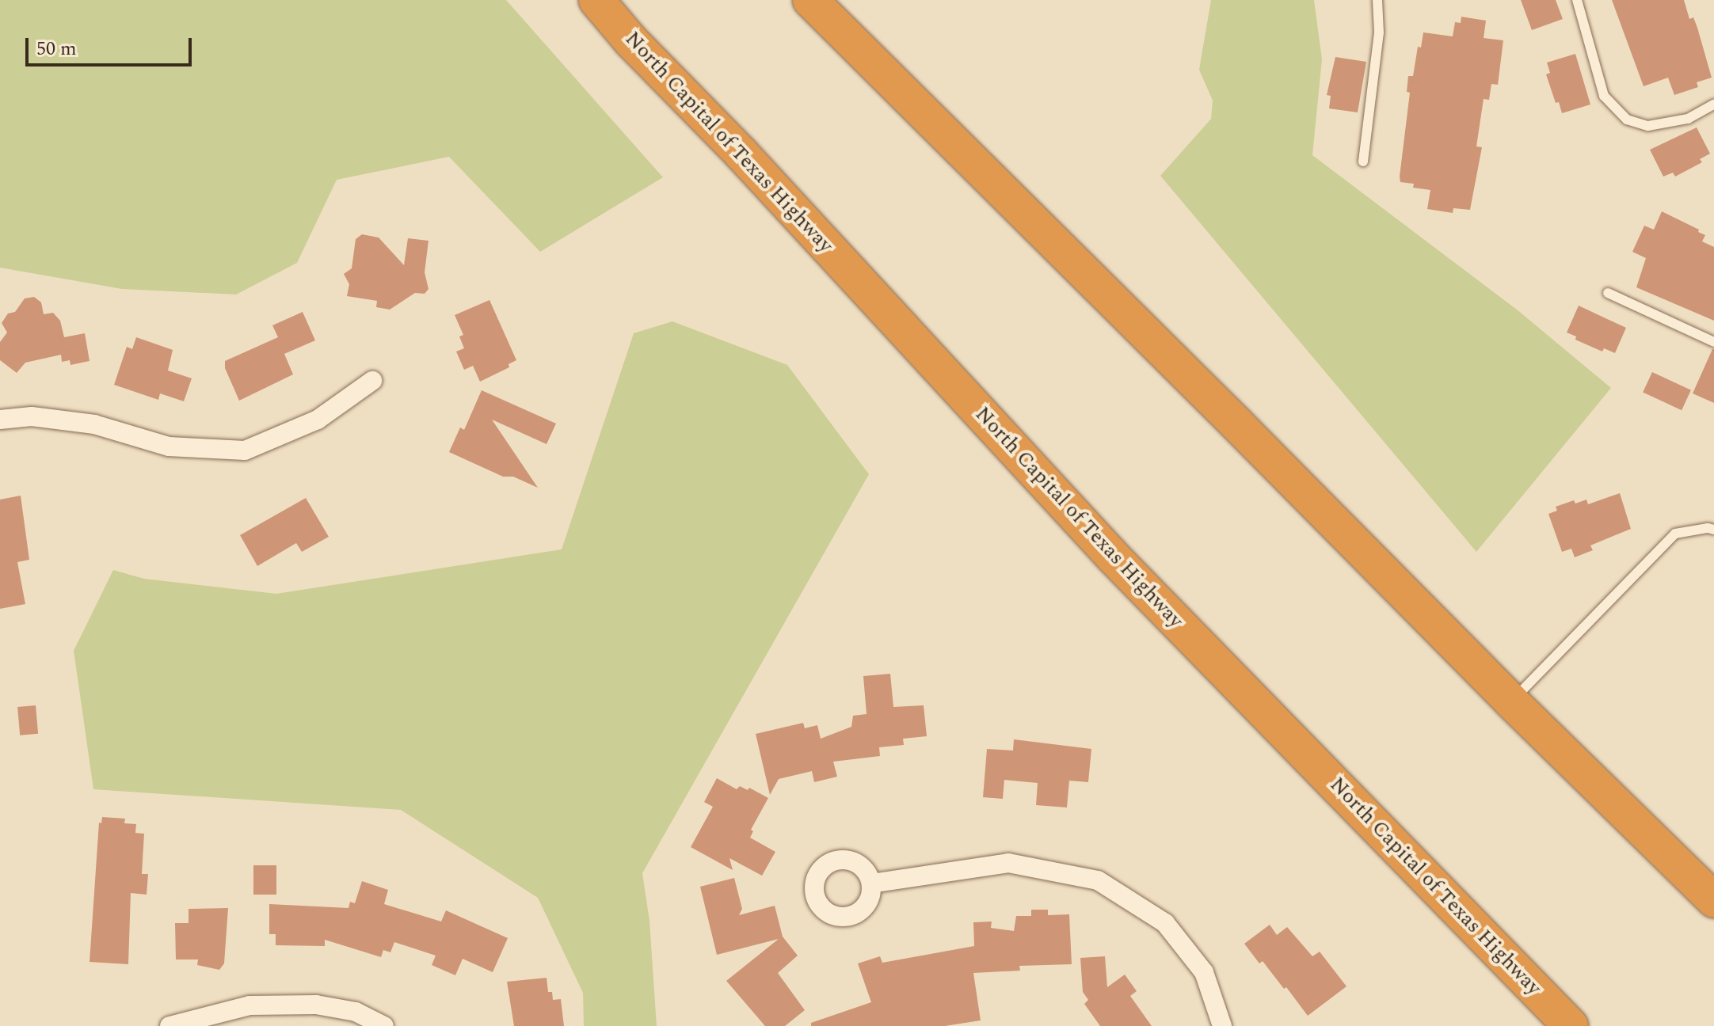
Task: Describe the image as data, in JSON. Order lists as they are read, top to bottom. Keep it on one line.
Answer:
{"streets":{"highway":["North Capital of Texas Highway"]},"scale_bar":"50 m"}
